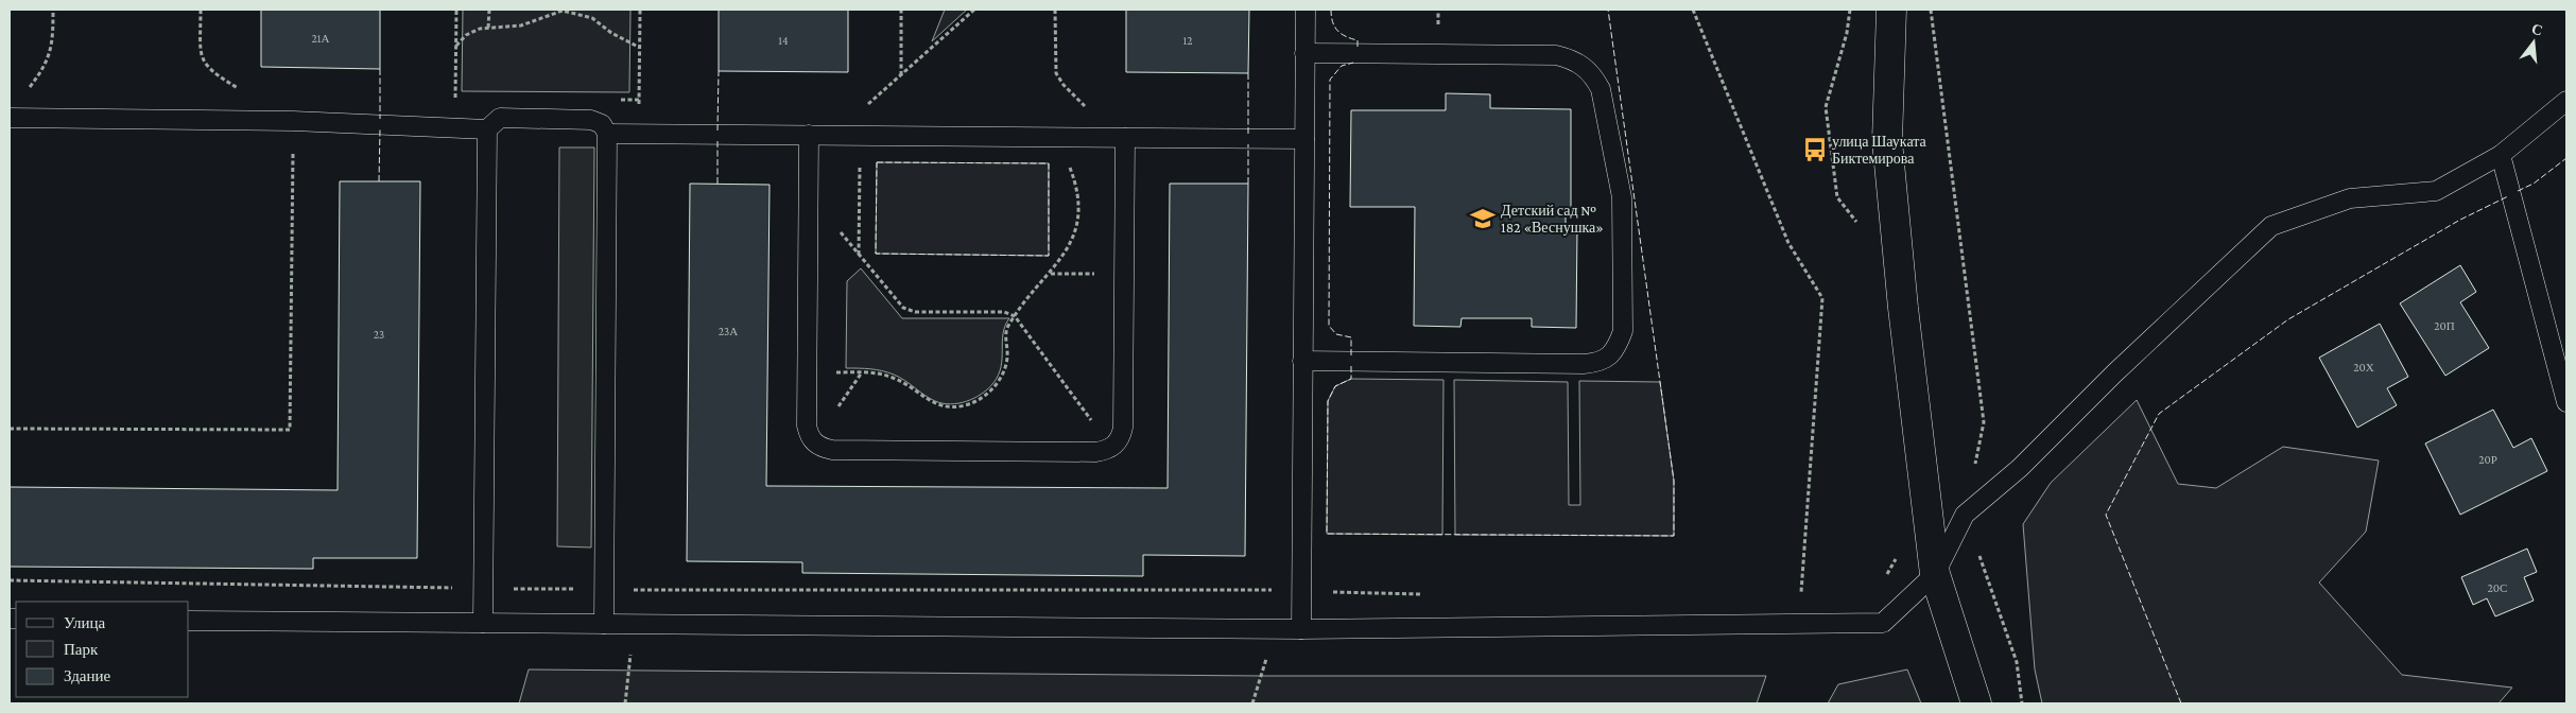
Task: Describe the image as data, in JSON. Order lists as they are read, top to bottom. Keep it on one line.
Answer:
{"places":{"bus stop":["улица Шауката Биктемирова"],"school or university":["Детский сад № 182 «Веснушка»"]},"house_numbers":["21А","14","12","20П","23А","23","20Х","20Р","20С"],"legend":["Улица","Парк","Здание"],"north":"top"}
